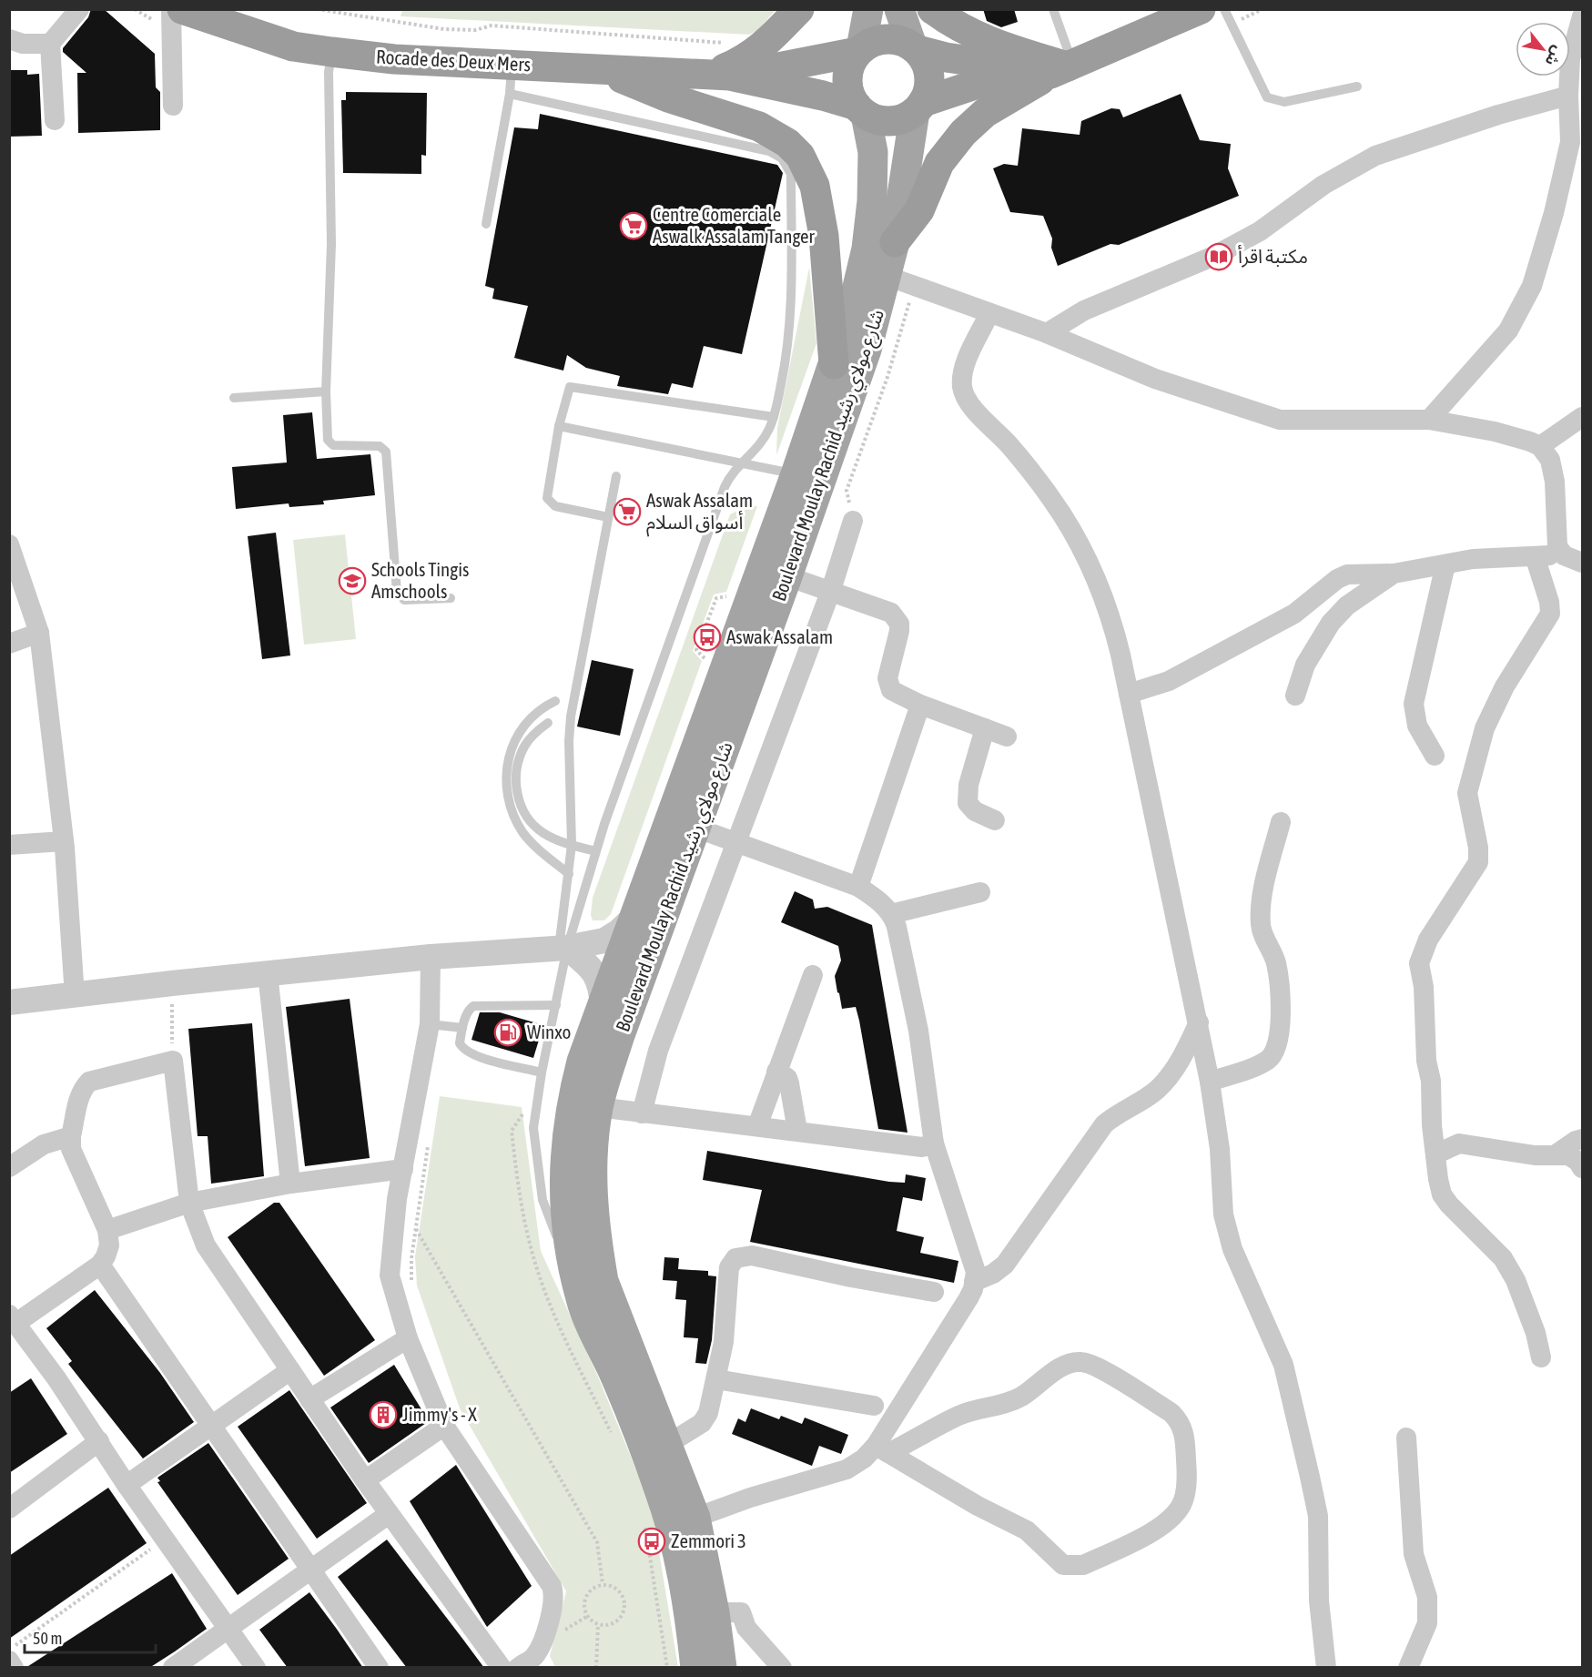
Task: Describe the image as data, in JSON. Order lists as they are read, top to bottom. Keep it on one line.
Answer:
{"streets":{"highway":["Rocade des Deux Mers"],"main road":["Boulevard Moulay Rachid شارع مولاي رشيد"]},"crossings":[["Rocade des Deux Mers","Boulevard Moulay Rachid شارع مولاي رشيد"]],"places":{"supermarket":["Centre Comerciale Aswalk Assalam Tanger","Aswak Assalam أسواق السلام"],"library":["مكتبة اقرأ"],"school or university":["Schools Tingis Amschools"],"bus stop":["Aswak Assalam","Zemmori 3"],"fuel station":["Winxo"],"building":["Jimmy's - X"]},"scale_bar":"50 m","north":"bottom right"}
